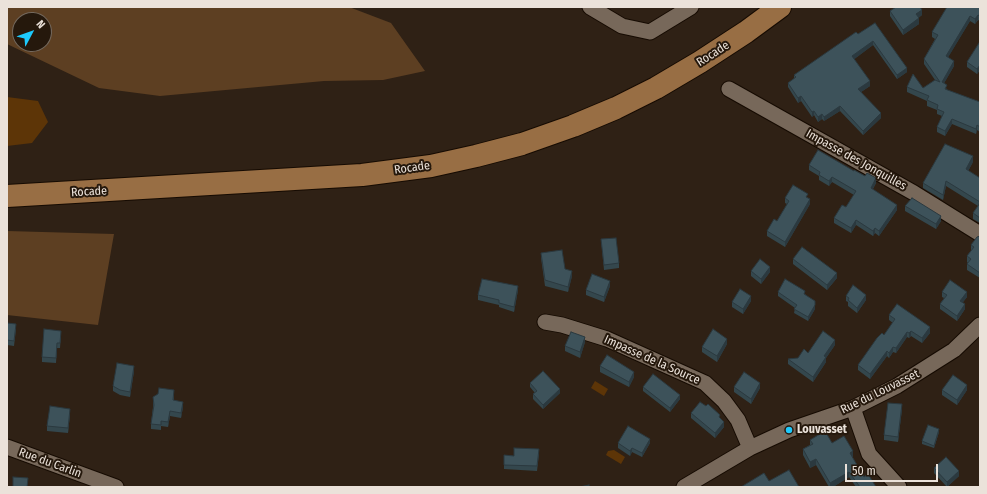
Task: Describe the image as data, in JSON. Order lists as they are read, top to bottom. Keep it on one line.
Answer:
{"streets":{"main road":["Rocade"],"street":["Impasse des Jonquilles","Impasse de la Source","Rue du Louvasset","Rue du Carlin"]},"crossings":[["Impasse de la Source","Rue du Louvasset"]],"places":["Louvasset"],"scale_bar":"50 m","north":"top right"}
